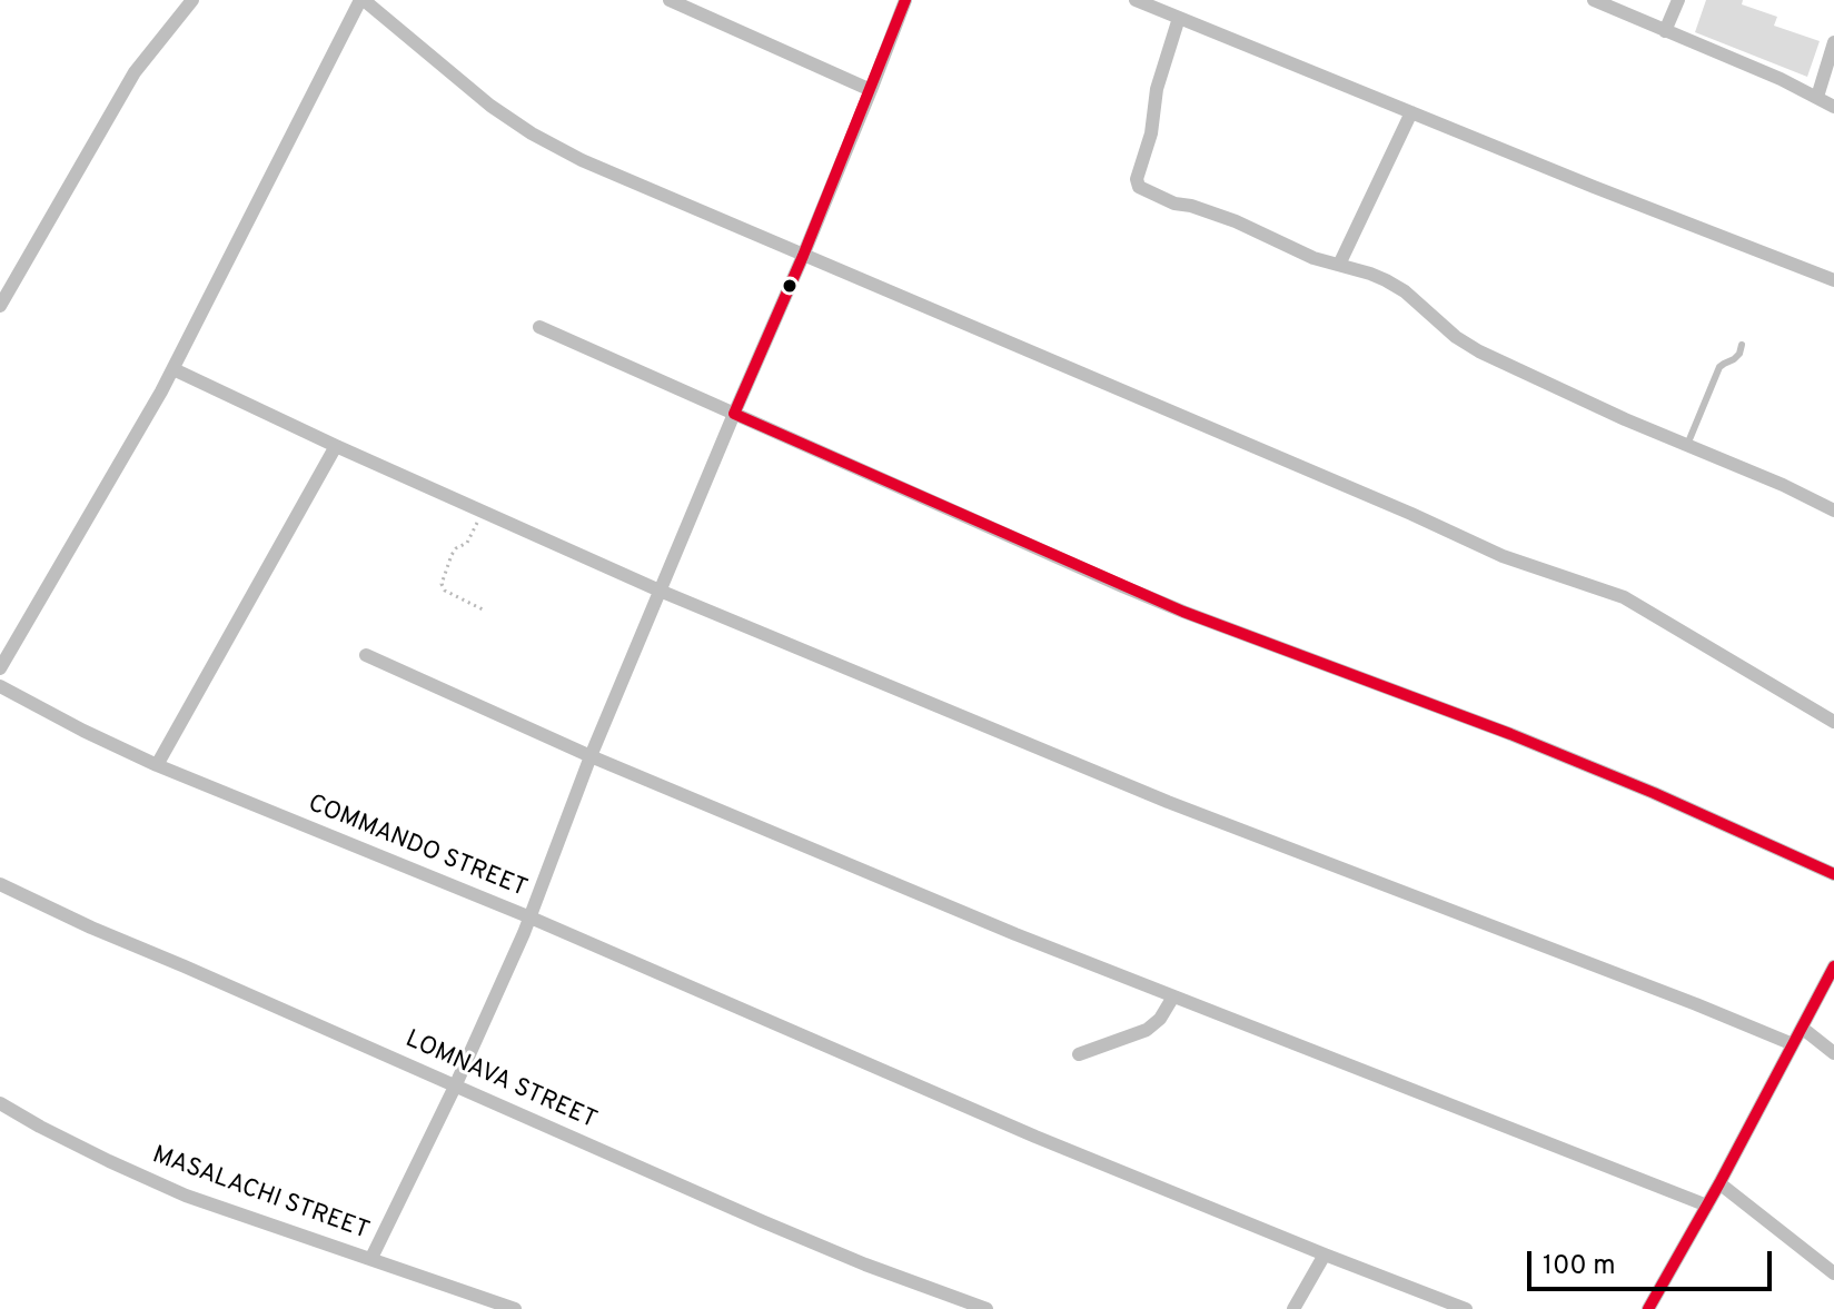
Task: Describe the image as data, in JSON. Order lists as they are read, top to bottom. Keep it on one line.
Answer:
{"streets":{"street":["COMMANDO STREET","LOMNAVA STREET","MASALACHI STREET"]},"scale_bar":"100 m"}
